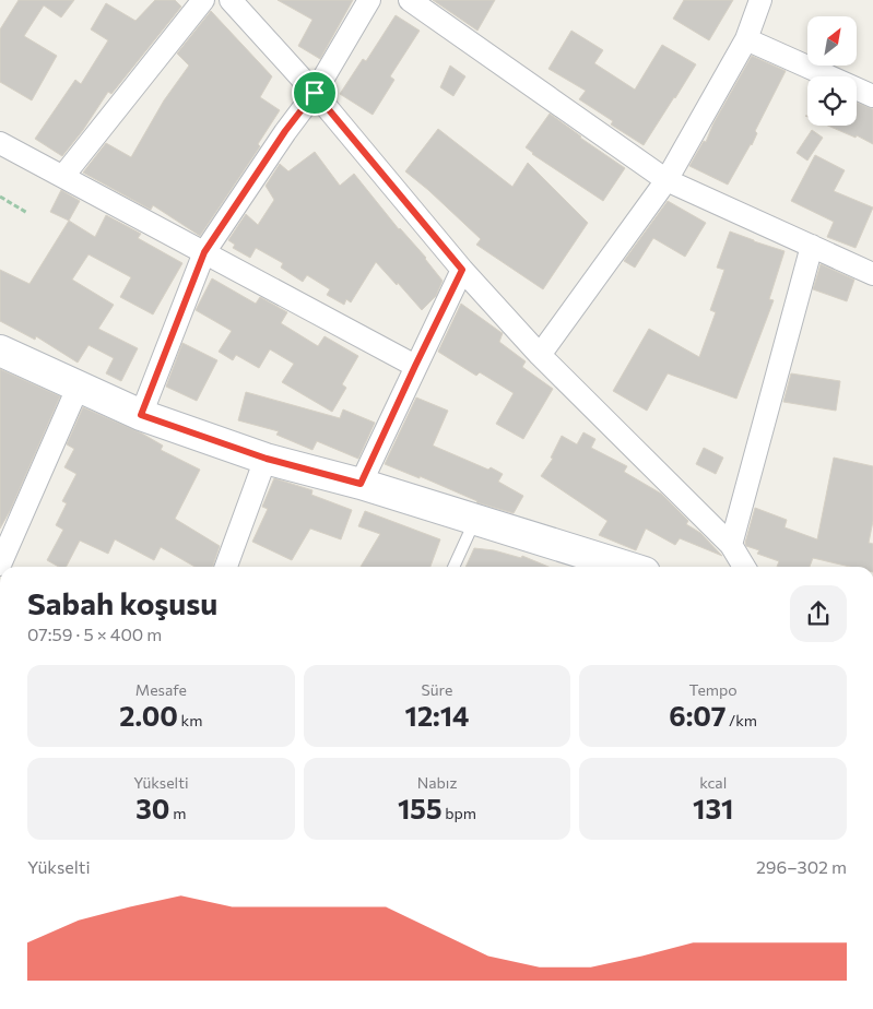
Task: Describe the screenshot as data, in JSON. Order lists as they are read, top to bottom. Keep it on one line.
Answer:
{"north":"top right","page":{"heading":["Sabah koşusu","07:59 · 5 × 400 m"],"stats":[["Mesafe","2.00 km"],["Süre","12:14"],["Tempo","6:07 /km"],["Yükselti","30 m"],["Nabız","155 bpm"],["kcal","131"]],"chart":["Yükselti","296–302 m"]}}
